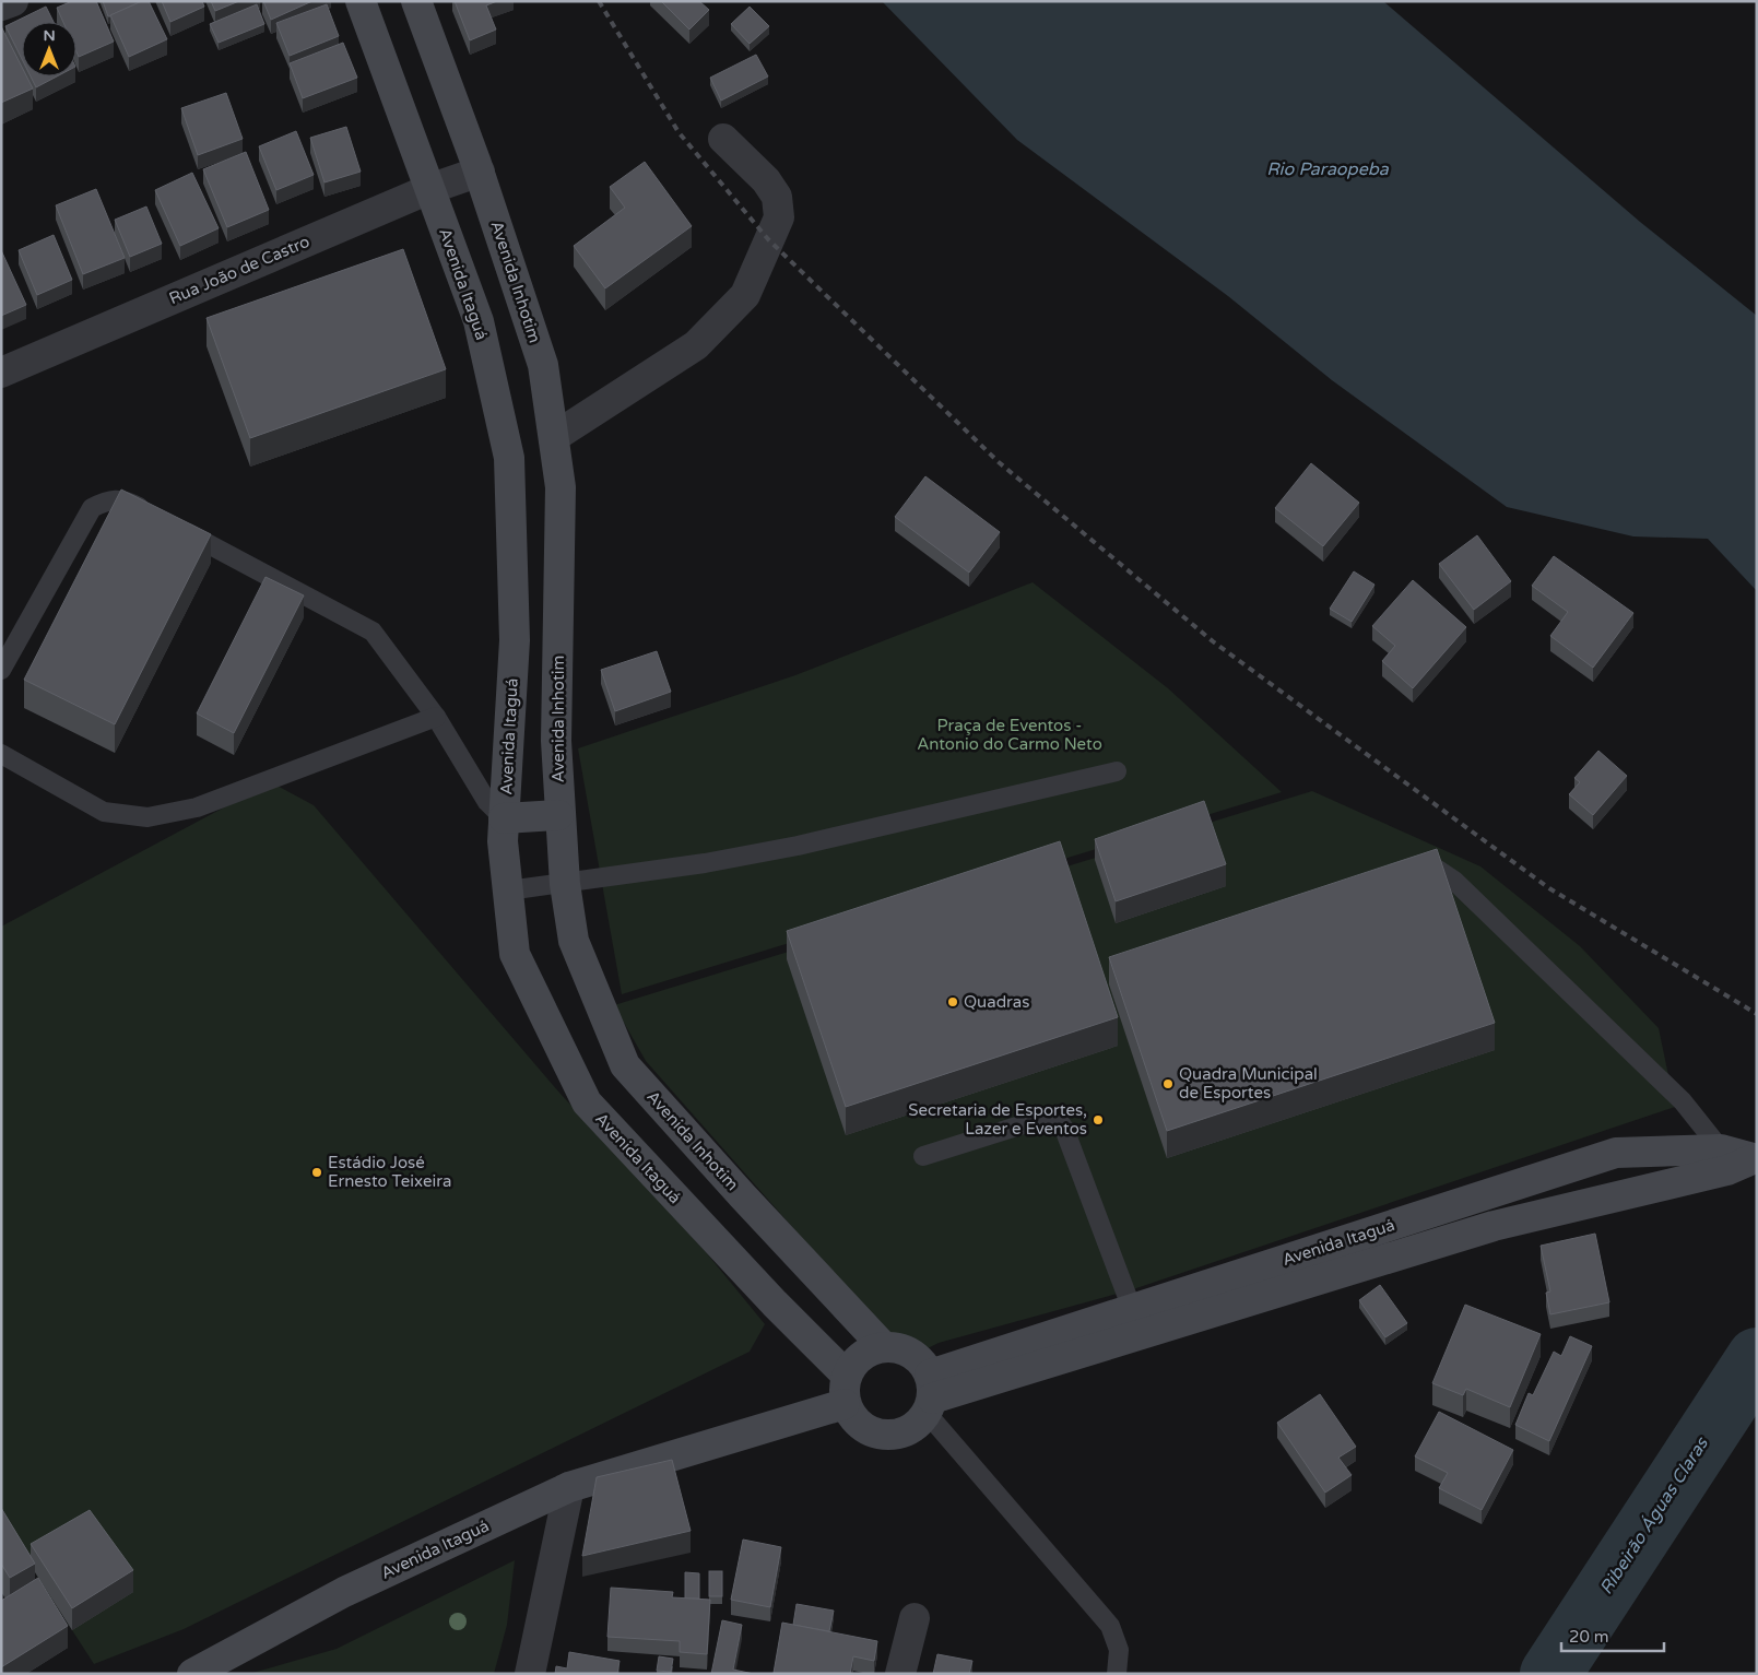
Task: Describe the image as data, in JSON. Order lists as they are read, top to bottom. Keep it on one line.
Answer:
{"streets":{"main road":["Avenida Inhotim","Avenida Itaguá"],"street":["Rua João de Castro"]},"crossings":[["Rua João de Castro","Avenida Inhotim"],["Rua João de Castro","Avenida Itaguá"],["Avenida Inhotim","Avenida Itaguá"]],"water":["Rio Paraopeba","Ribeirão Águas Claras"],"parks":["Praça de Eventos - Antonio do Carmo Neto"],"places":["Quadras","Quadra Municipal de Esportes","Secretaria de Esportes, Lazer e Eventos","Estádio José Ernesto Teixeira"],"scale_bar":"20 m","north":"top"}
